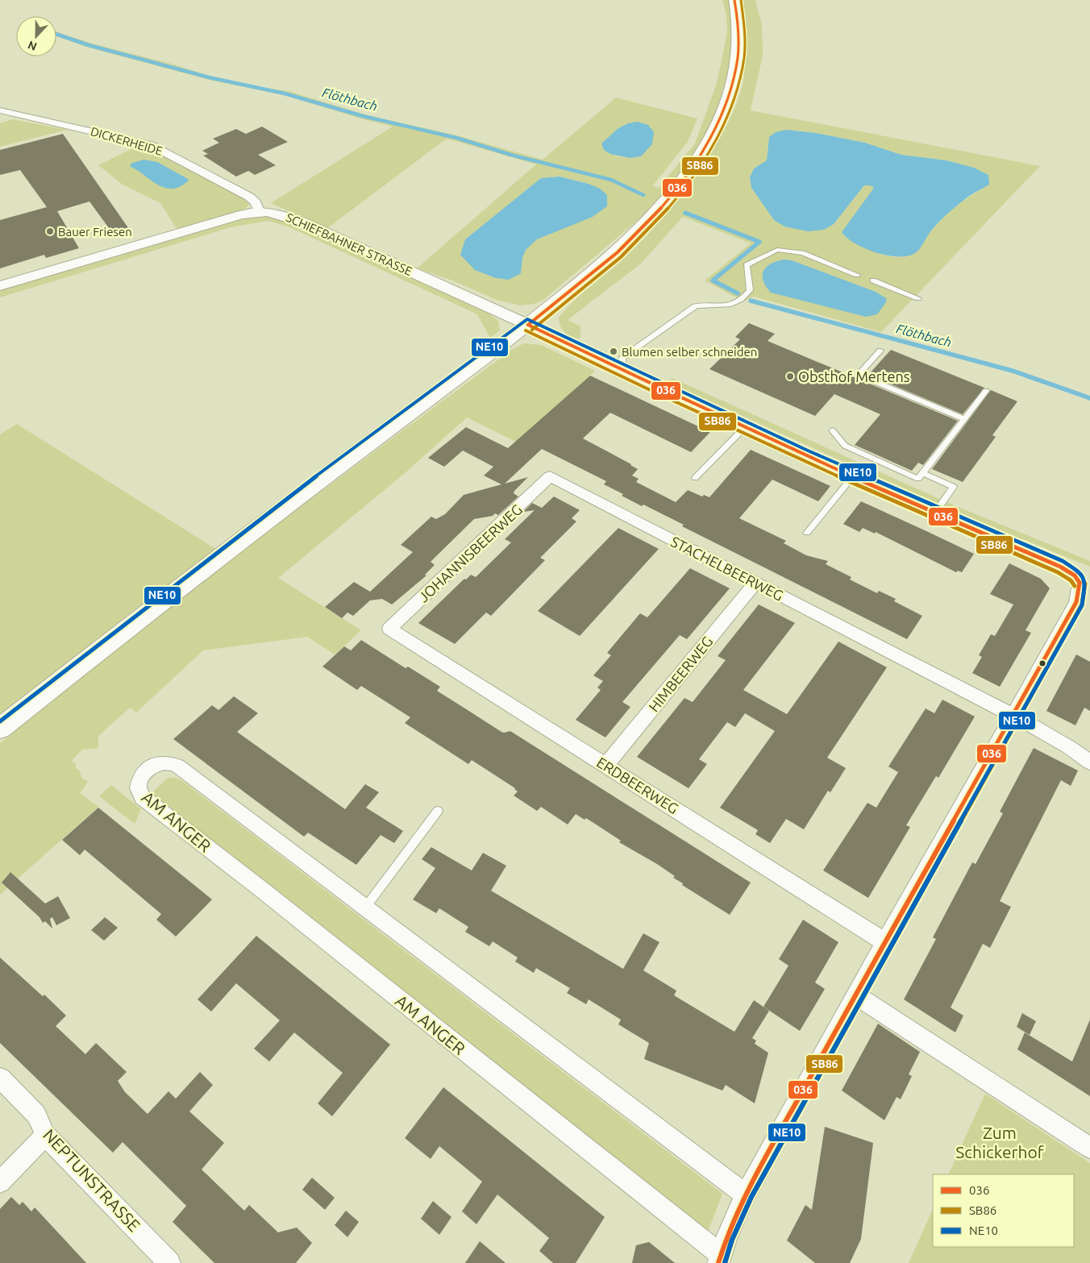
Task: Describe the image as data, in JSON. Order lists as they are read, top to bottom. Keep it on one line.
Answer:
{"streets":{"street":["DICKERHEIDE","SCHIEFBAHNER STRASSE","JOHANNISBEERWEG","STACHELBEERWEG","HIMBEERWEG","ERDBEERWEG","AM ANGER","NEPTUNSTRASSE"]},"crossings":[["DICKERHEIDE","SCHIEFBAHNER STRASSE"],["JOHANNISBEERWEG","STACHELBEERWEG"],["JOHANNISBEERWEG","ERDBEERWEG"],["STACHELBEERWEG","HIMBEERWEG"],["HIMBEERWEG","ERDBEERWEG"]],"water":["Flöthbach"],"parks":["Zum Schickerhof"],"places":["Bauer Friesen","Blumen selber schneiden","Obsthof Mertens"],"lines":["transit line 036","transit line SB86","transit line NE10"],"legend":["036","SB86","NE10"],"north":"bottom"}
